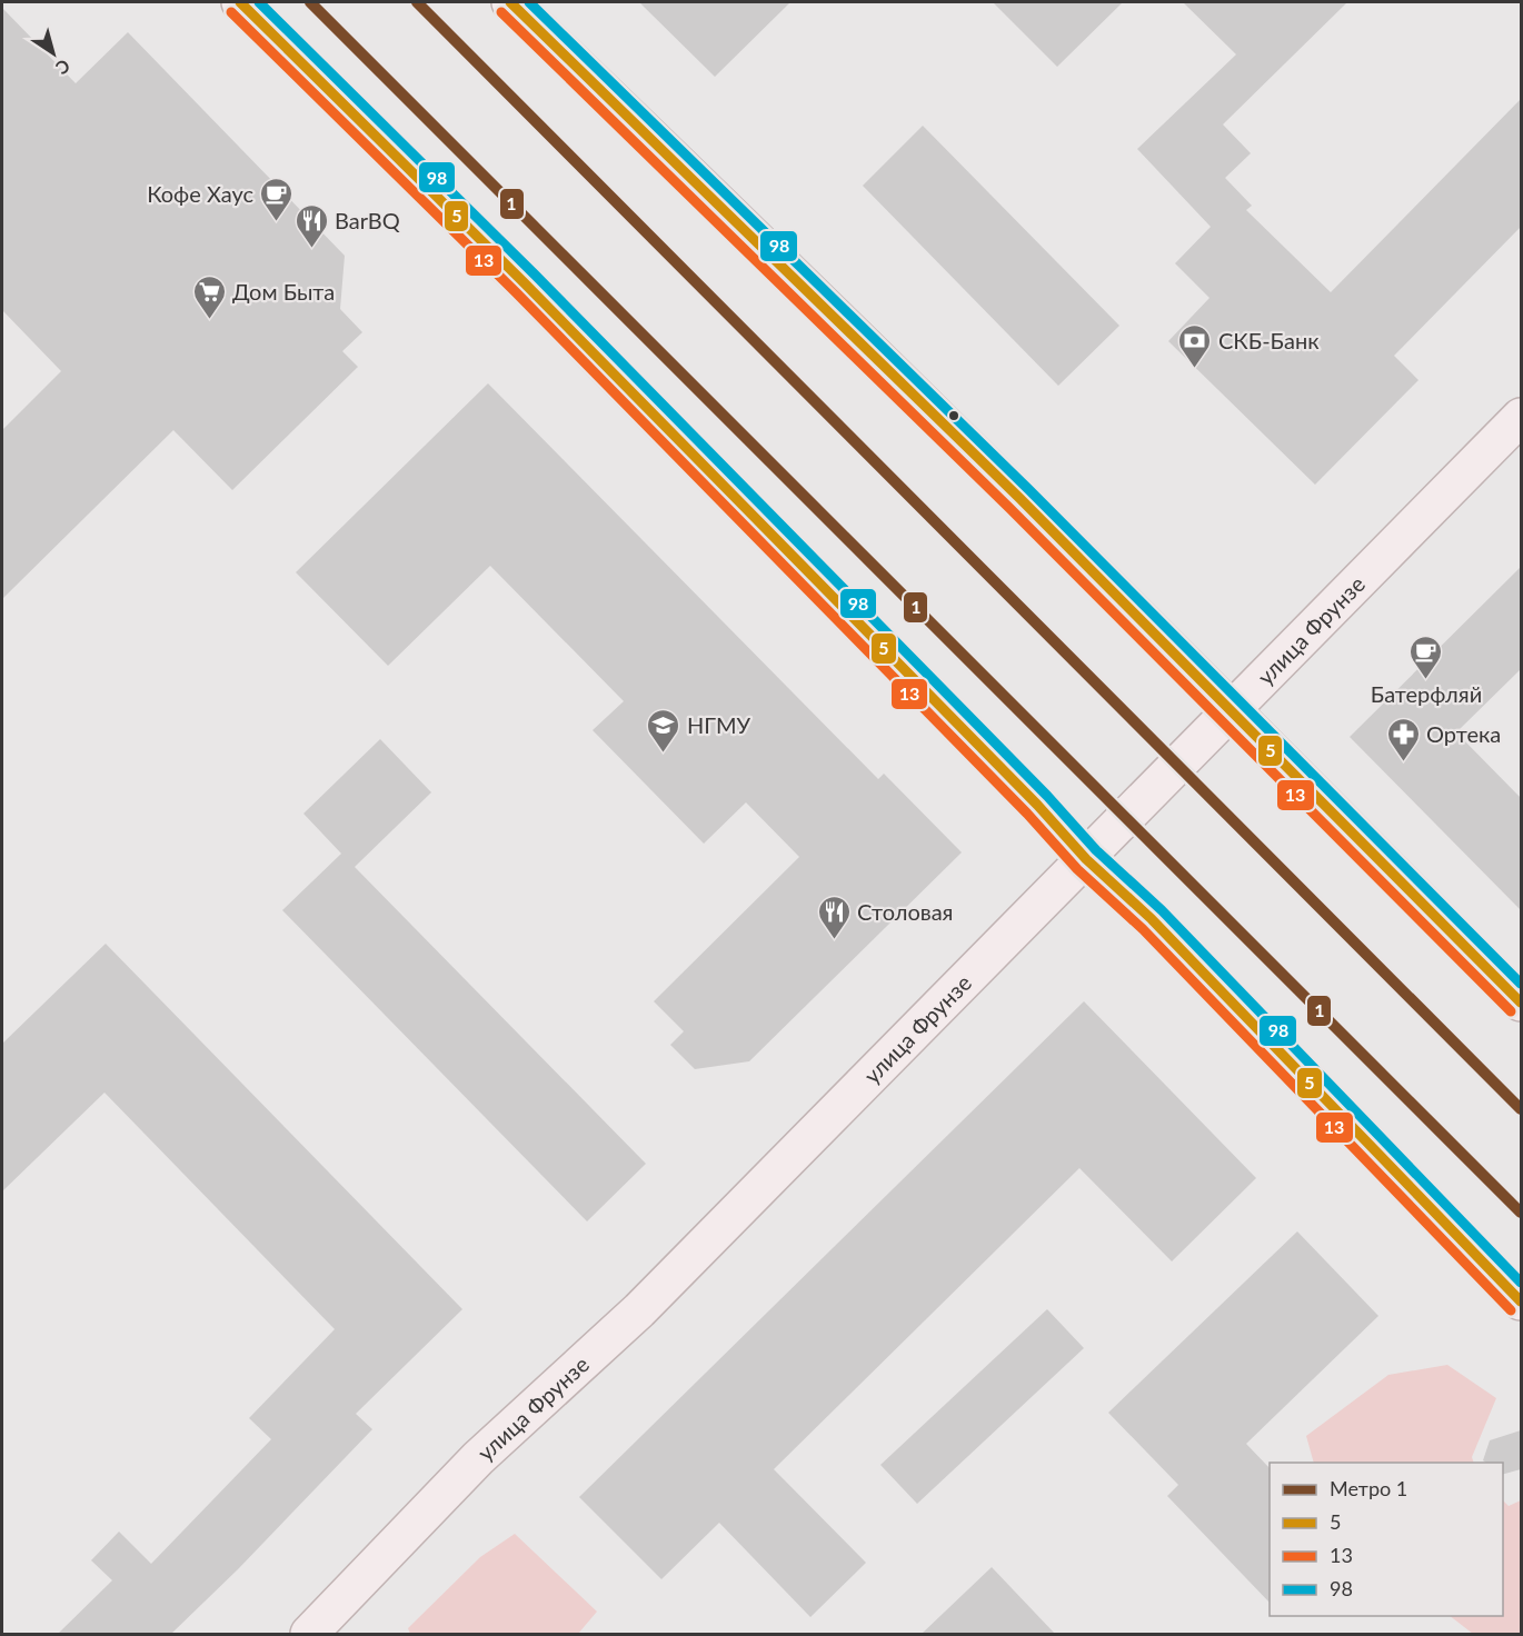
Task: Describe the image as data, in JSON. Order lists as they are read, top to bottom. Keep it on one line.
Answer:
{"streets":{"main road":["улица Фрунзе"]},"places":{"cafe":["Кофе Хаус","Батерфляй"],"restaurant":["BarBQ","Столовая"],"supermarket":["Дом Быта"],"bank":["СКБ-Банк"],"school or university":["НГМУ"],"pharmacy":["Ортека"]},"lines":["metro line 1","transit line 5","transit line 98","transit line 13"],"legend":["Метро 1","5","13","98"],"north":"bottom right"}
